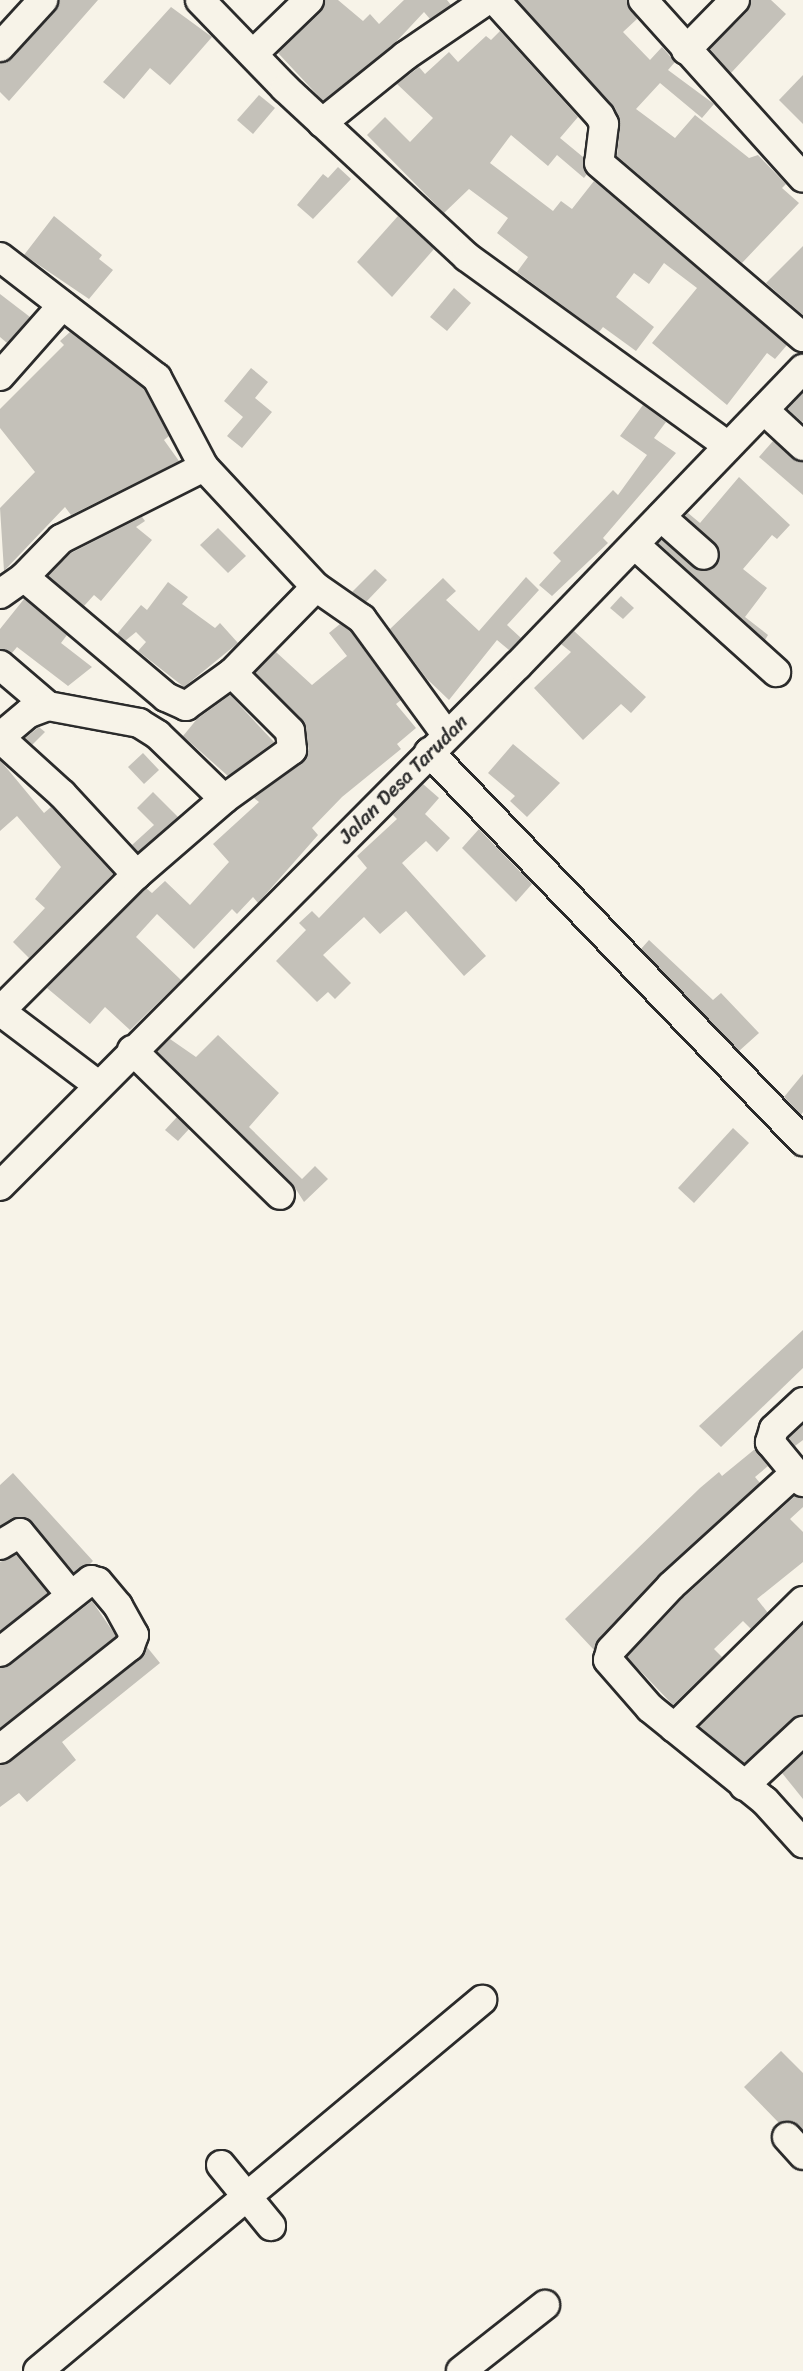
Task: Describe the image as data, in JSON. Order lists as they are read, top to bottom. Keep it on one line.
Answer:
{"streets":{"street":["Jalan Desa Tarudan"]}}
